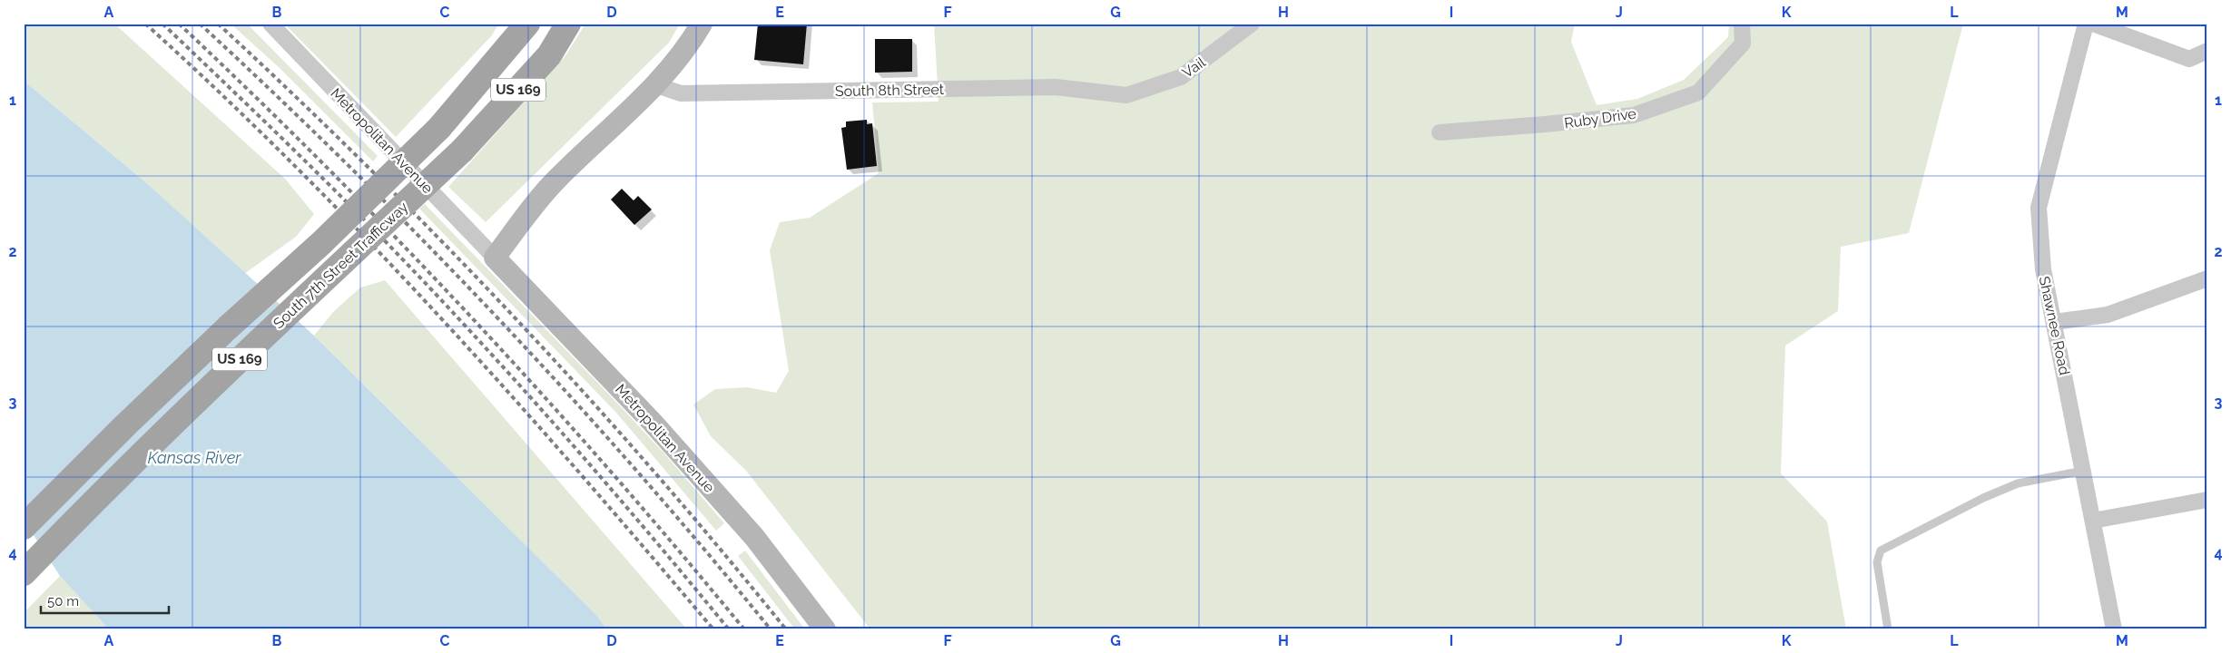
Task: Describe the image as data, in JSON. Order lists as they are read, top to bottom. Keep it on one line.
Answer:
{"streets":{"main road":["US 169","Metropolitan Avenue","South 7th Street Trafficway"],"street":["Vail","South 8th Street","Ruby Drive","Shawnee Road"]},"crossings":[["Vail","South 8th Street"]],"water":["Kansas River"],"scale_bar":"50 m","grid":{"columns":["A","B","C","D","E","F","G","H","I","J","K","L","M"],"rows":["1","2","3","4"]}}
